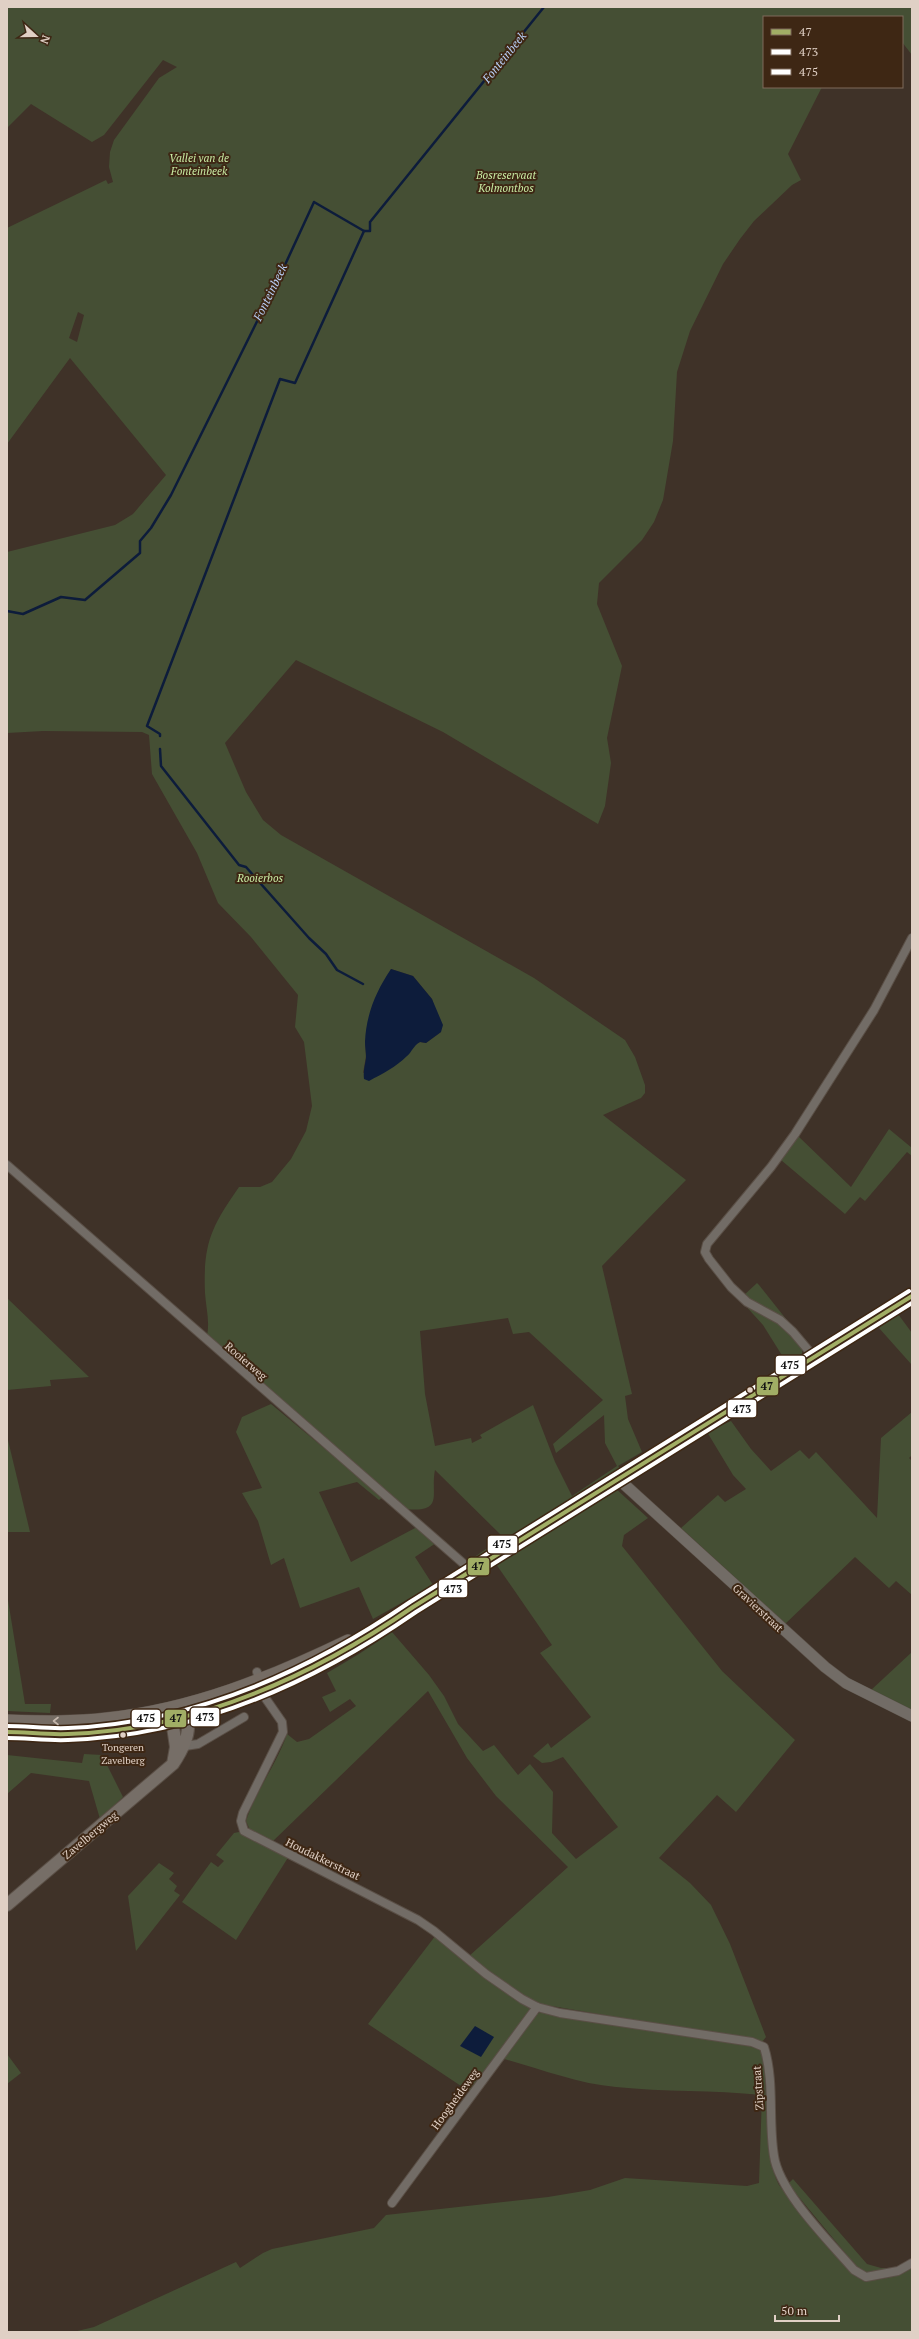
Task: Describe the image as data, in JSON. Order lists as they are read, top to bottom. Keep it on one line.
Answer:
{"streets":{"main road":["Zavelbergweg"],"street":["Rooierweg","Gravierstraat","Houdakkerstraat","Zipstraat","Hoogheideweg"]},"crossings":[["Houdakkerstraat","Zipstraat"],["Houdakkerstraat","Hoogheideweg"],["Zipstraat","Hoogheideweg"]],"water":["Fonteinbeek"],"parks":["Vallei van de Fonteinbeek","Bosreservaat Kolmontbos","Rooierbos"],"places":["Tongeren Zavelberg"],"lines":["transit line 475","transit line 47","transit line 473"],"legend":["47","473","475"],"scale_bar":"50 m","north":"right"}
